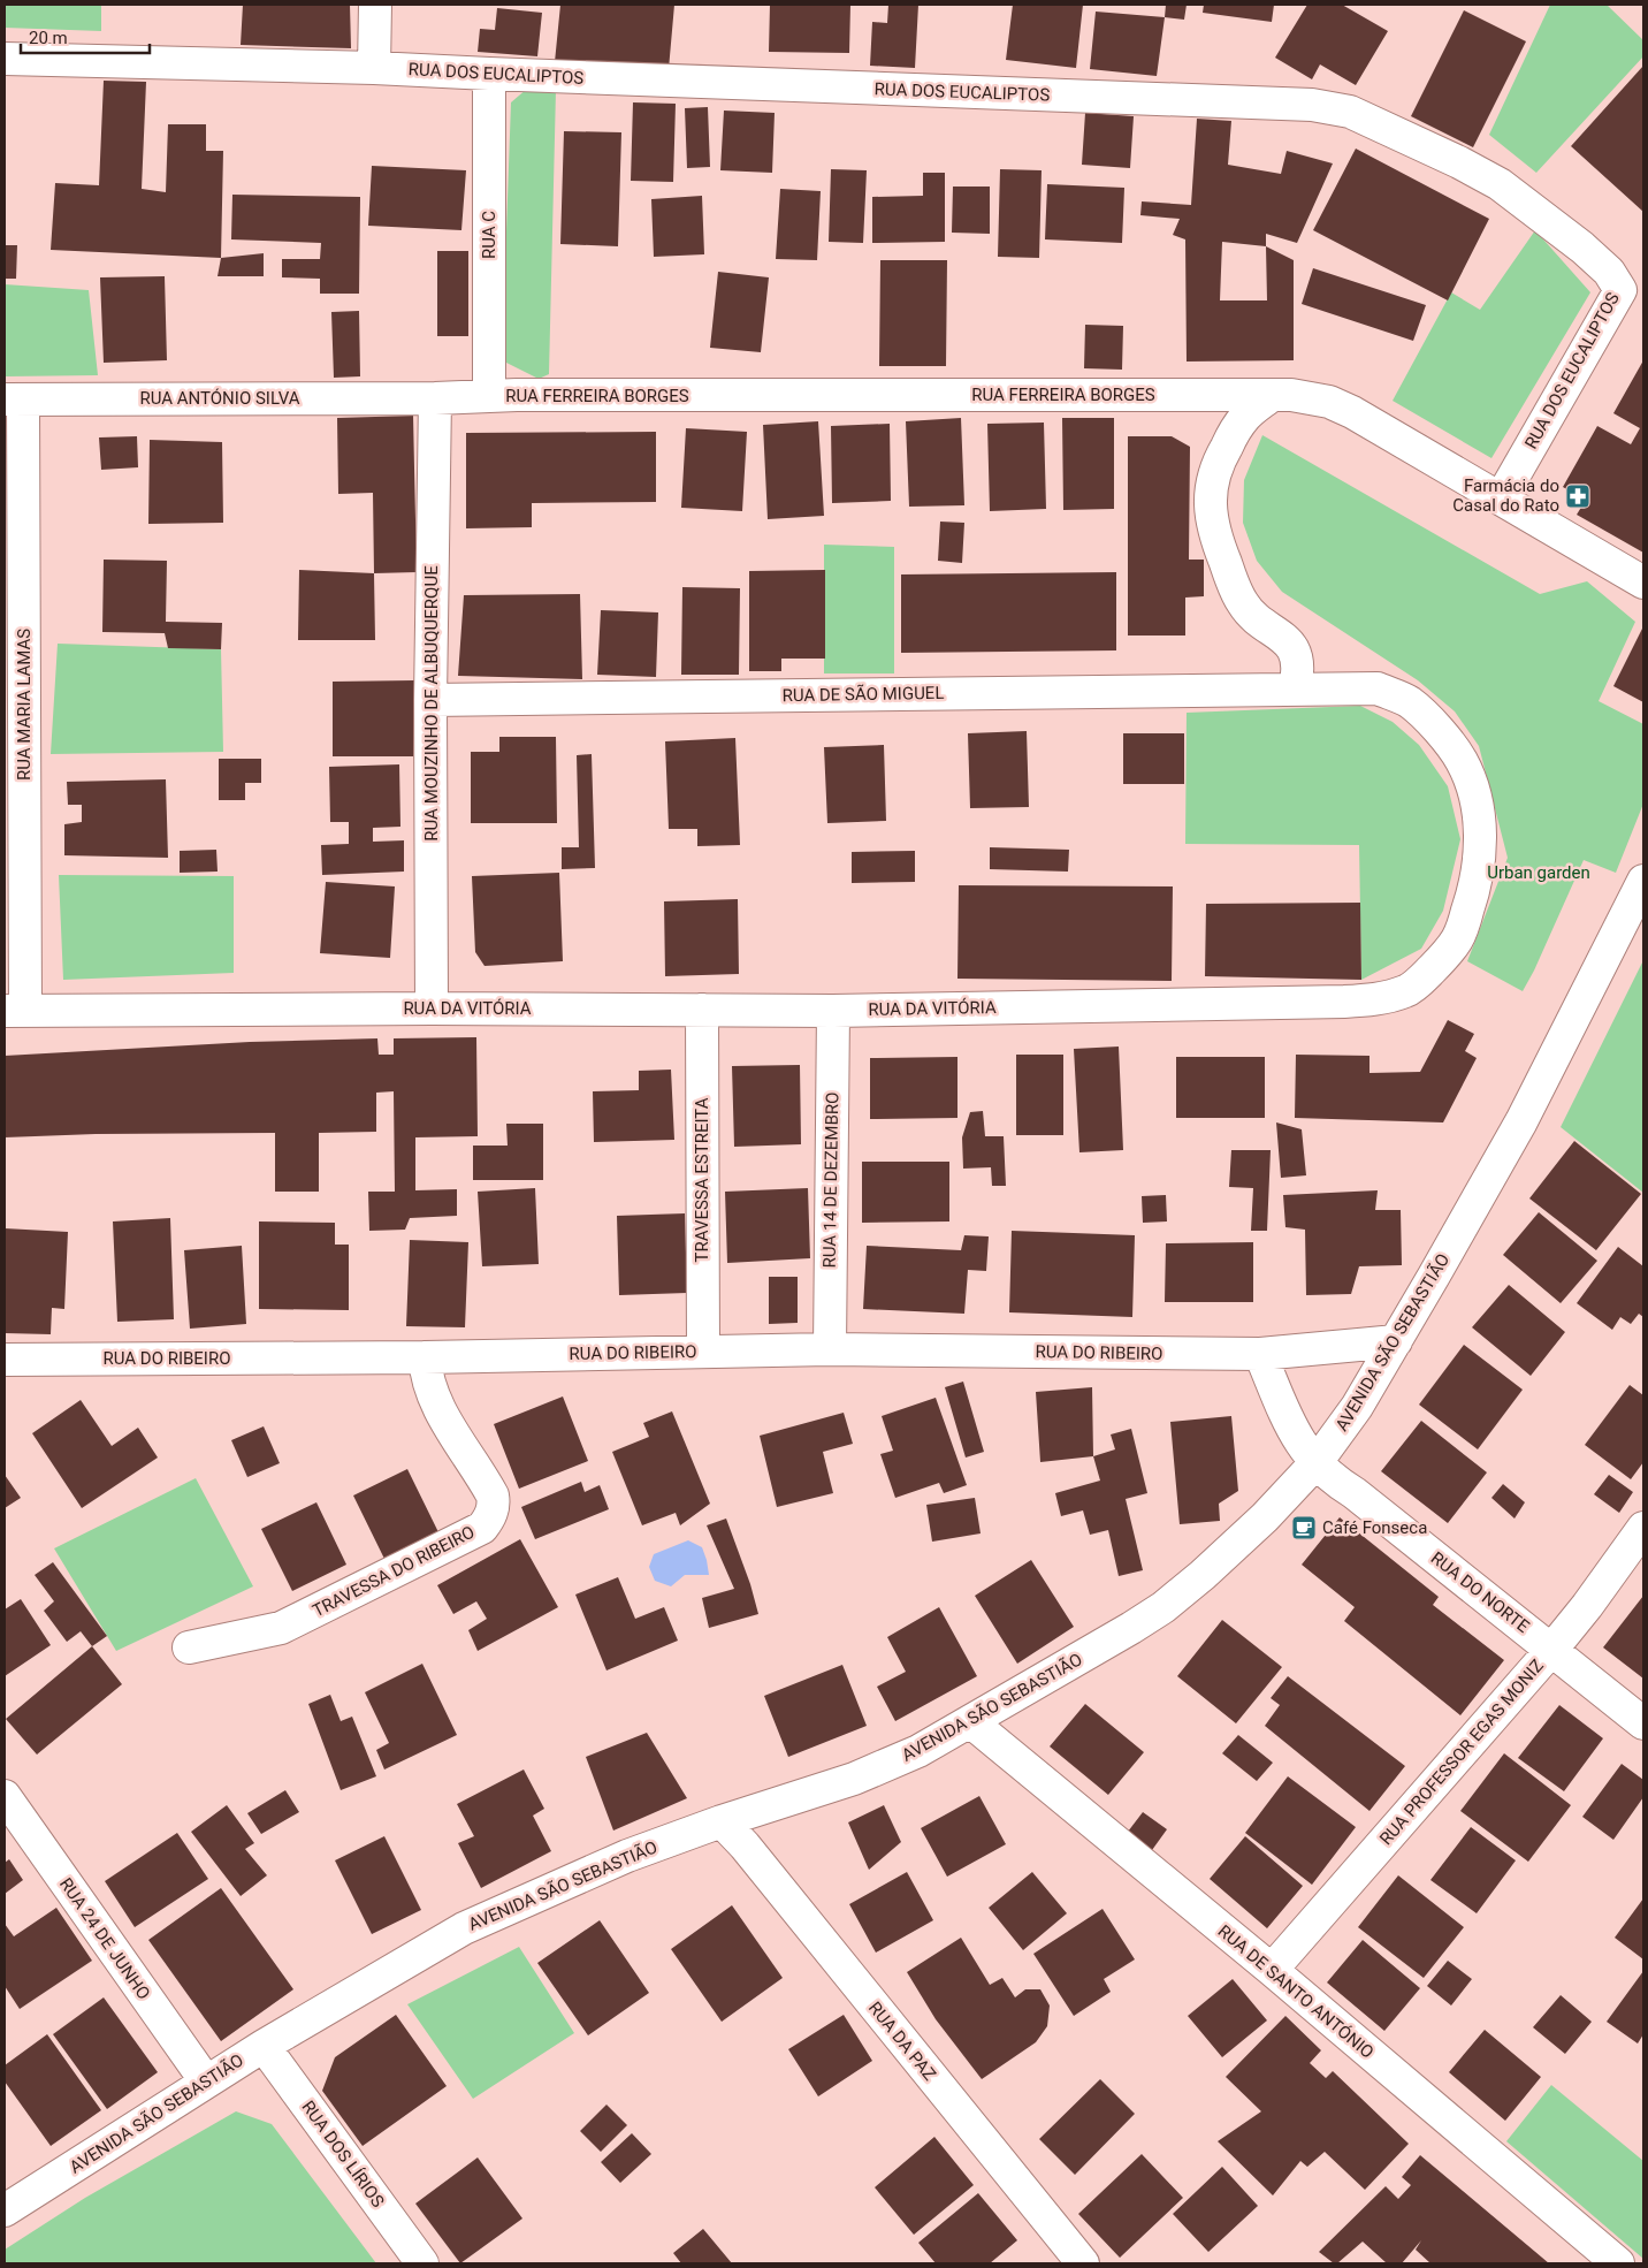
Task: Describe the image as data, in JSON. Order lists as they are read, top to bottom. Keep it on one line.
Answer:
{"streets":{"street":["RUA DOS EUCALIPTOS","RUA C","RUA FERREIRA BORGES","RUA ANTÓNIO SILVA","RUA DE SÃO MIGUEL","RUA MOUZINHO DE ALBUQUERQUE","RUA MARIA LAMAS","RUA DA VITÓRIA","TRAVESSA ESTREITA","RUA 14 DE DEZEMBRO","AVENIDA SÃO SEBASTIÃO","RUA DO RIBEIRO","TRAVESSA DO RIBEIRO","RUA DO NORTE","RUA PROFESSOR EGAS MONIZ","RUA 24 DE JUNHO","RUA DE SANTO ANTÓNIO","RUA DA PAZ","RUA DOS LÍRIOS"]},"crossings":[["RUA DOS EUCALIPTOS","RUA C"],["RUA DOS EUCALIPTOS","RUA FERREIRA BORGES"],["RUA C","RUA FERREIRA BORGES"],["RUA FERREIRA BORGES","RUA ANTÓNIO SILVA"],["RUA FERREIRA BORGES","RUA MOUZINHO DE ALBUQUERQUE"],["RUA ANTÓNIO SILVA","RUA MOUZINHO DE ALBUQUERQUE"],["RUA ANTÓNIO SILVA","RUA MARIA LAMAS"],["RUA DE SÃO MIGUEL","RUA MOUZINHO DE ALBUQUERQUE"],["RUA DE SÃO MIGUEL","RUA DA VITÓRIA"],["RUA MOUZINHO DE ALBUQUERQUE","RUA DA VITÓRIA"],["RUA MARIA LAMAS","RUA DA VITÓRIA"],["RUA DA VITÓRIA","TRAVESSA ESTREITA"],["RUA DA VITÓRIA","RUA 14 DE DEZEMBRO"],["TRAVESSA ESTREITA","RUA DO RIBEIRO"],["RUA 14 DE DEZEMBRO","RUA DO RIBEIRO"],["AVENIDA SÃO SEBASTIÃO","RUA DO RIBEIRO"],["AVENIDA SÃO SEBASTIÃO","RUA DO NORTE"],["AVENIDA SÃO SEBASTIÃO","RUA 24 DE JUNHO"],["AVENIDA SÃO SEBASTIÃO","RUA DE SANTO ANTÓNIO"],["AVENIDA SÃO SEBASTIÃO","RUA DA PAZ"],["AVENIDA SÃO SEBASTIÃO","RUA DOS LÍRIOS"],["RUA DO RIBEIRO","TRAVESSA DO RIBEIRO"],["RUA DO NORTE","RUA PROFESSOR EGAS MONIZ"],["RUA PROFESSOR EGAS MONIZ","RUA DE SANTO ANTÓNIO"]],"parks":["Urban garden"],"places":{"pharmacy":["Farmácia do Casal do Rato"],"cafe":["Café Fonseca"]},"scale_bar":"20 m"}
